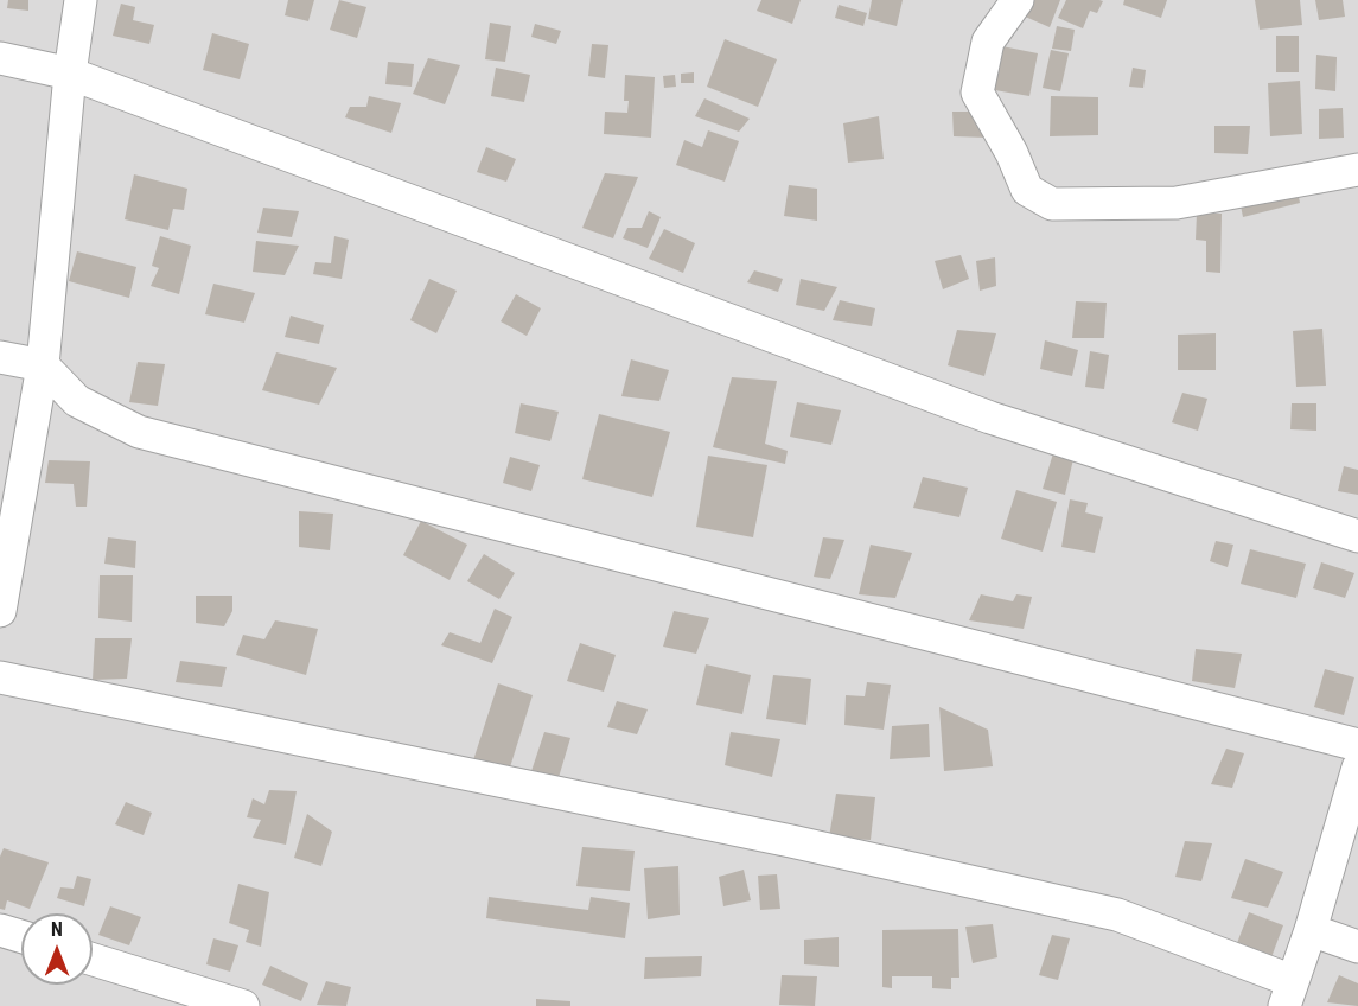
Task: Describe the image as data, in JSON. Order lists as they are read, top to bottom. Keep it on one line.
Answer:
{"north":"top"}
